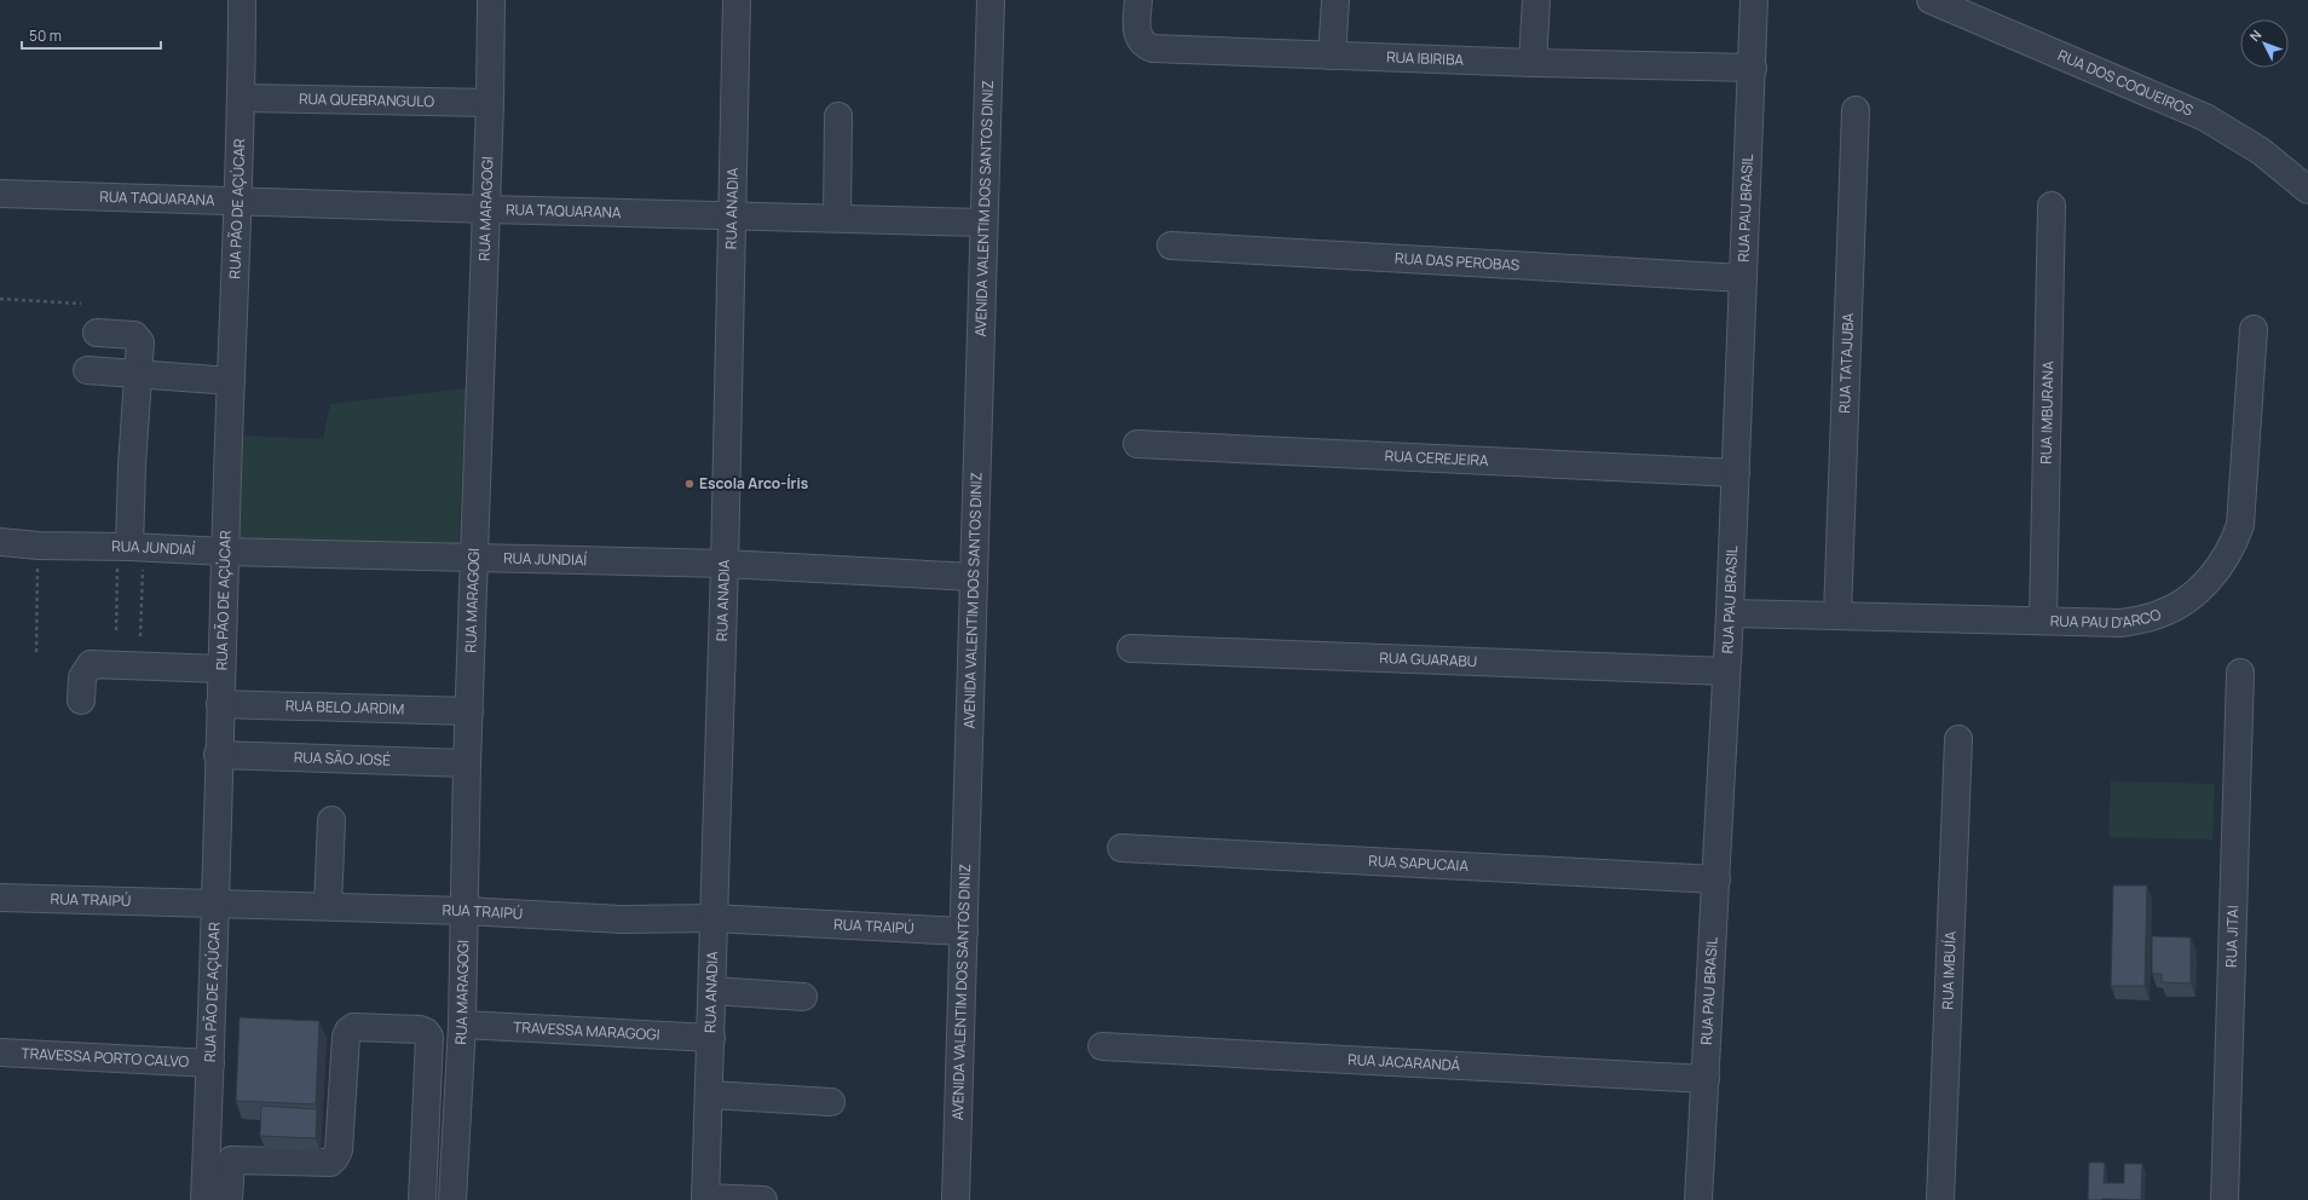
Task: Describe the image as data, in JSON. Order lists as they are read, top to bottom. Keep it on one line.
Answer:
{"streets":{"street":["RUA IBIRIBA","RUA DOS COQUEIROS","RUA QUEBRANGULO","RUA TAQUARANA","RUA PÃO DE AÇÚCAR","RUA MARAGOGI","RUA ANADIA","AVENIDA VALENTIM DOS SANTOS DINIZ","RUA PAU BRASIL","RUA DAS PEROBAS","RUA TATAJUBA","RUA IMBURANA","RUA CEREJEIRA","RUA JUNDIAÍ","RUA PAU D'ARCO","RUA GUARABU","RUA BELO JARDIM","RUA SÃO JOSÉ","RUA SAPUCAIA","RUA TRAIPÚ","RUA JITAI","RUA IMBUÍA","TRAVESSA MARAGOGI","TRAVESSA PORTO CALVO","RUA JACARANDÁ"]},"crossings":[["RUA IBIRIBA","RUA PAU BRASIL"],["RUA QUEBRANGULO","RUA PÃO DE AÇÚCAR"],["RUA QUEBRANGULO","RUA MARAGOGI"],["RUA TAQUARANA","RUA PÃO DE AÇÚCAR"],["RUA TAQUARANA","RUA MARAGOGI"],["RUA TAQUARANA","RUA ANADIA"],["RUA TAQUARANA","AVENIDA VALENTIM DOS SANTOS DINIZ"],["RUA PÃO DE AÇÚCAR","RUA JUNDIAÍ"],["RUA PÃO DE AÇÚCAR","RUA BELO JARDIM"],["RUA PÃO DE AÇÚCAR","RUA SÃO JOSÉ"],["RUA PÃO DE AÇÚCAR","RUA TRAIPÚ"],["RUA PÃO DE AÇÚCAR","TRAVESSA PORTO CALVO"],["RUA MARAGOGI","RUA JUNDIAÍ"],["RUA MARAGOGI","RUA BELO JARDIM"],["RUA MARAGOGI","RUA SÃO JOSÉ"],["RUA MARAGOGI","RUA TRAIPÚ"],["RUA MARAGOGI","TRAVESSA MARAGOGI"],["RUA ANADIA","RUA JUNDIAÍ"],["RUA ANADIA","RUA TRAIPÚ"],["RUA ANADIA","TRAVESSA MARAGOGI"],["AVENIDA VALENTIM DOS SANTOS DINIZ","RUA JUNDIAÍ"],["AVENIDA VALENTIM DOS SANTOS DINIZ","RUA TRAIPÚ"],["RUA PAU BRASIL","RUA DAS PEROBAS"],["RUA PAU BRASIL","RUA CEREJEIRA"],["RUA PAU BRASIL","RUA PAU D'ARCO"],["RUA PAU BRASIL","RUA GUARABU"],["RUA PAU BRASIL","RUA SAPUCAIA"],["RUA PAU BRASIL","RUA JACARANDÁ"],["RUA TATAJUBA","RUA PAU D'ARCO"],["RUA IMBURANA","RUA PAU D'ARCO"]],"places":["Escola Arco-Íris"],"scale_bar":"50 m","north":"top left"}
